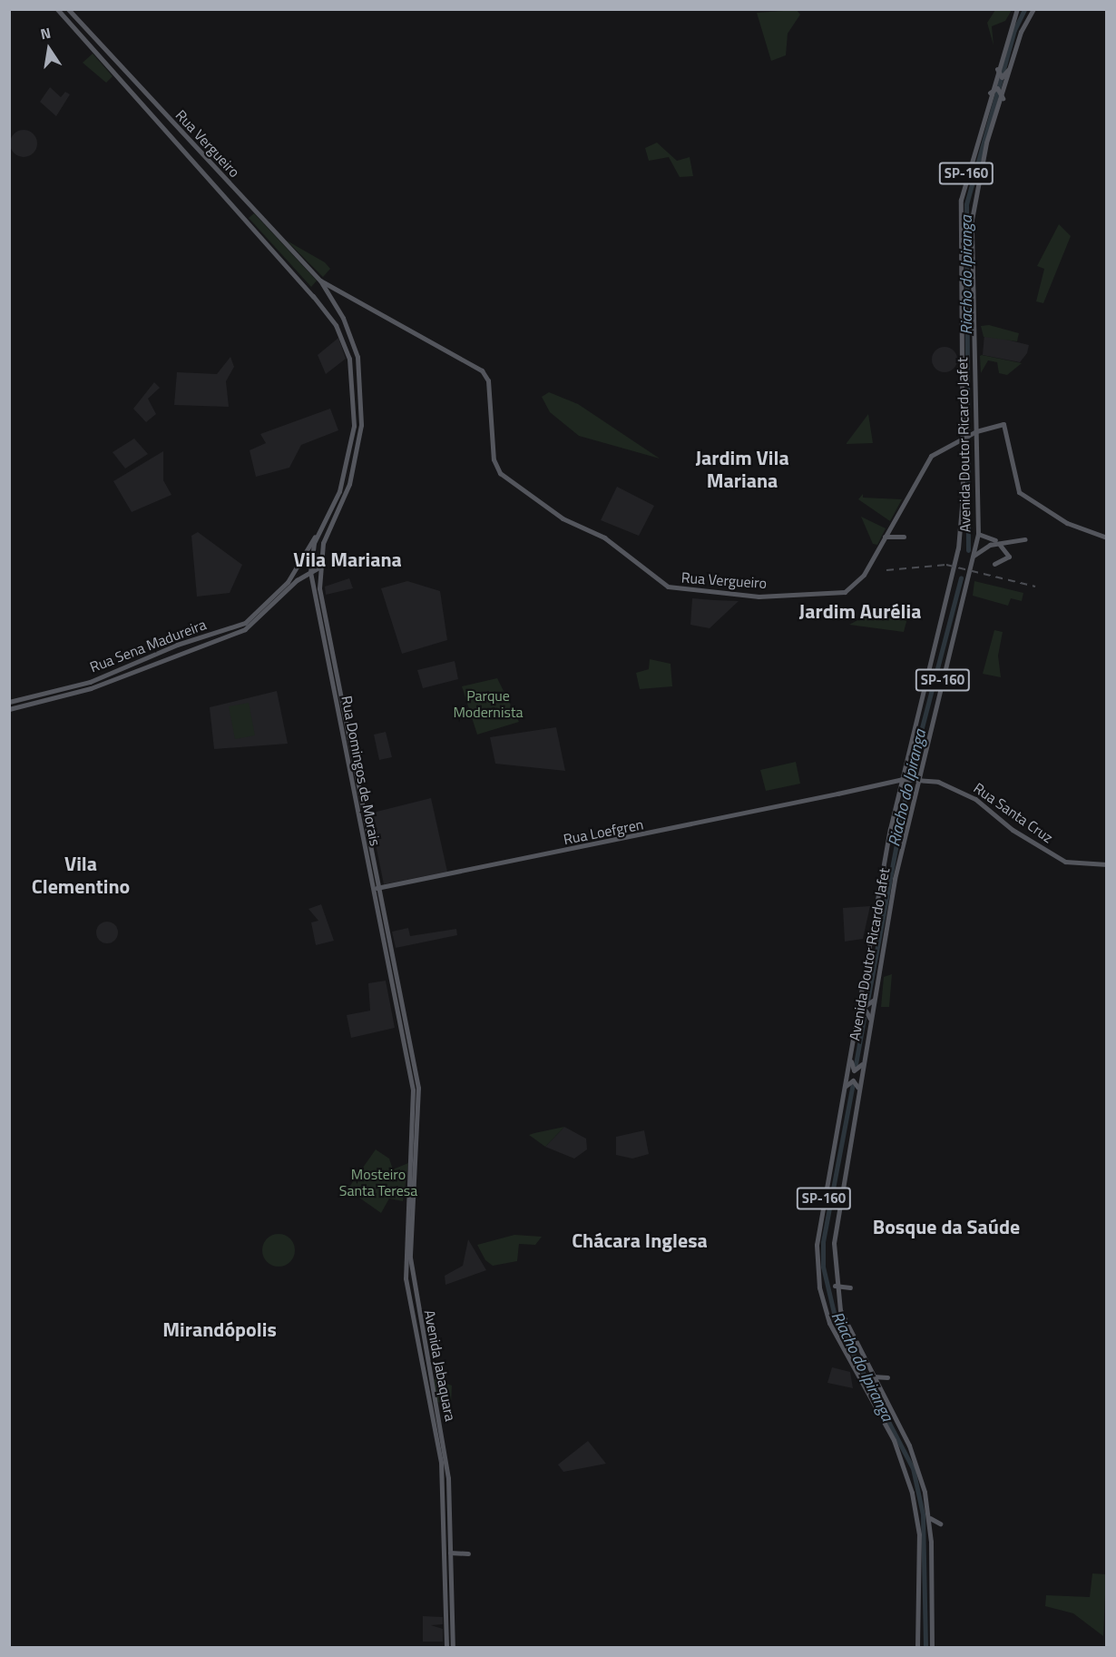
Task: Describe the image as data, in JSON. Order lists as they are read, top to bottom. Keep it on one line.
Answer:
{"streets":{"main road":["Rua Vergueiro","SP-160","Avenida Doutor Ricardo Jafet","Rua Sena Madureira","Rua Domingos de Morais","Rua Santa Cruz","Rua Loefgren","Avenida Jabaquara"]},"crossings":[["Rua Vergueiro","Avenida Doutor Ricardo Jafet"],["Rua Vergueiro","Rua Domingos de Morais"],["SP-160","Avenida Doutor Ricardo Jafet"],["Rua Sena Madureira","Rua Domingos de Morais"],["Rua Domingos de Morais","Rua Loefgren"],["Rua Domingos de Morais","Avenida Jabaquara"],["Rua Santa Cruz","Rua Loefgren"]],"districts":["Jardim Vila Mariana","Vila Mariana","Jardim Aurélia","Vila Clementino","Bosque da Saúde","Chácara Inglesa","Mirandópolis"],"water":["Riacho do Ipiranga"],"parks":["Parque Modernista","Mosteiro Santa Teresa"],"north":"top"}
